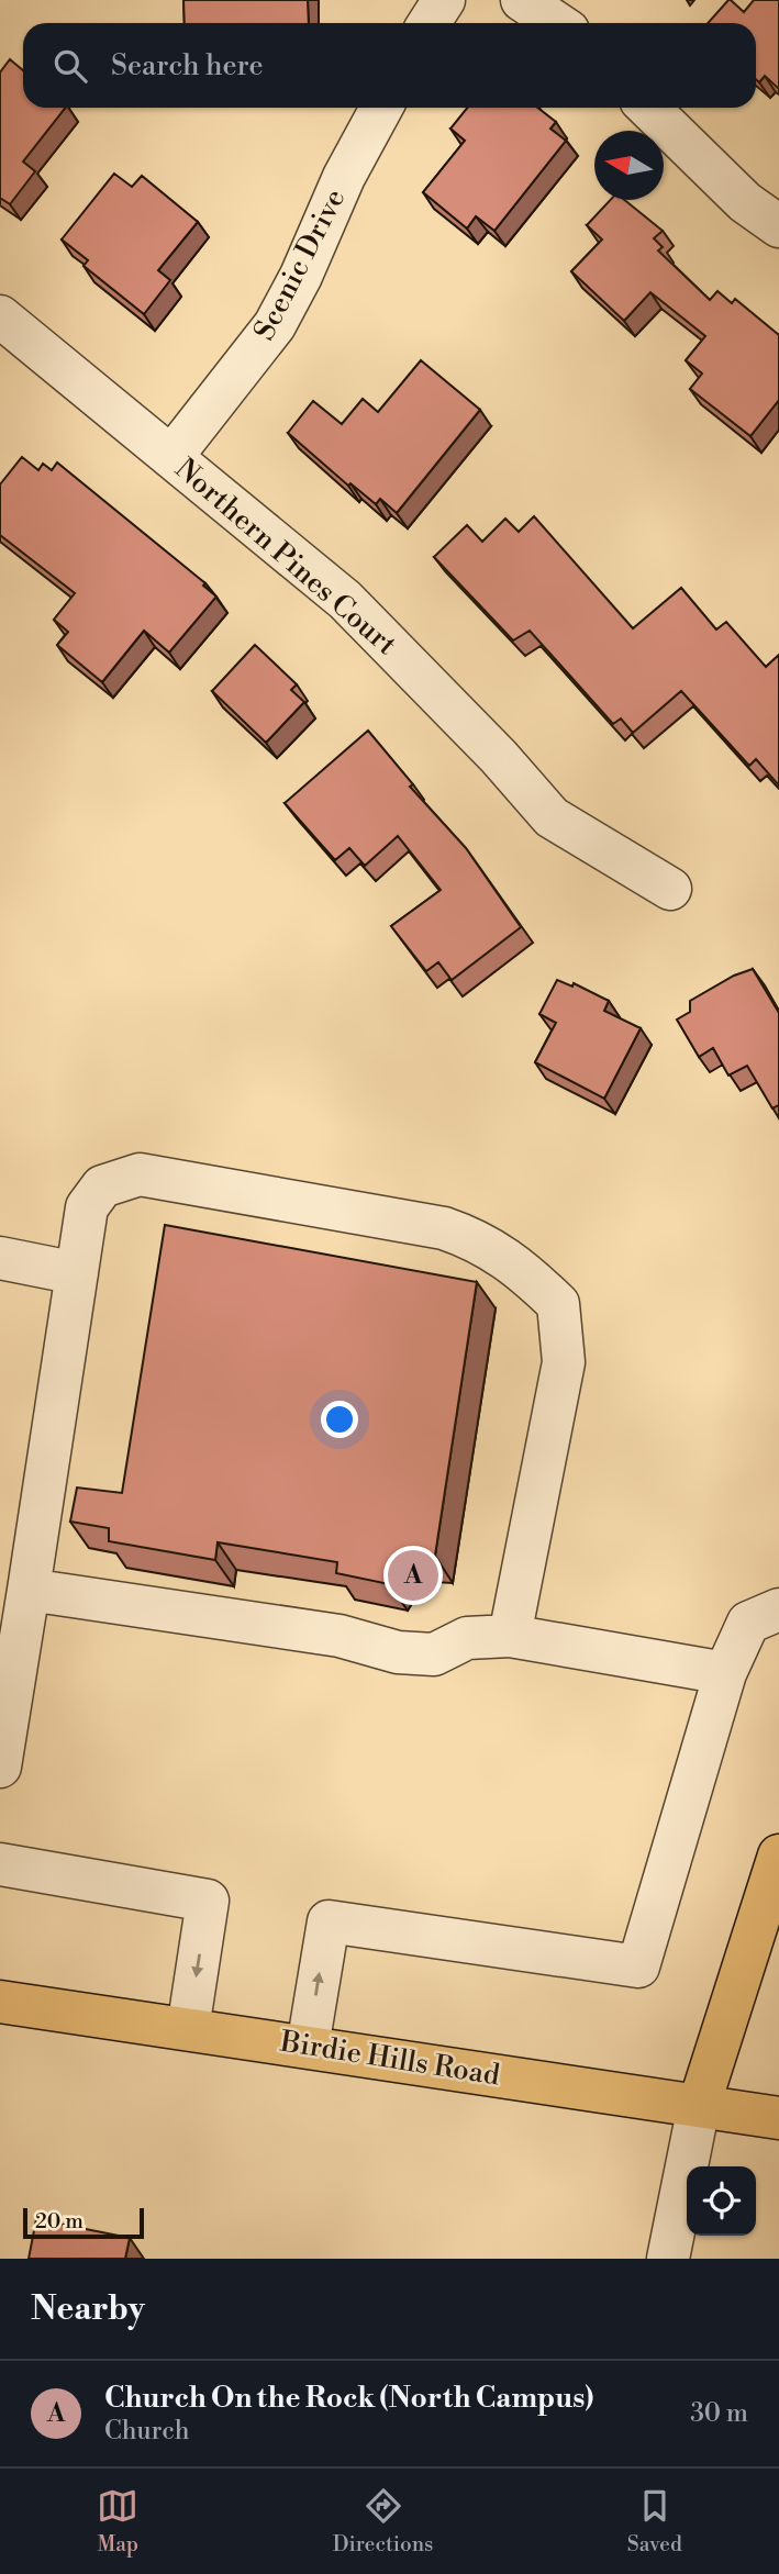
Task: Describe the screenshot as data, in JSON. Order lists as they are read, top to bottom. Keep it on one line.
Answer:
{"streets":{"main road":["Birdie Hills Road"],"street":["Scenic Drive","Northern Pines Court"]},"crossings":[["Scenic Drive","Northern Pines Court"]],"scale_bar":"20 m","north":"left","page":{"search":"Search here","pins":"A","scale":"20 m","heading":"Nearby","list":[{"mark":"A","name":"Church On the Rock (North Campus)","note":"Church","value":"30 m"}],"nav":["Map","Directions","Saved"]}}
